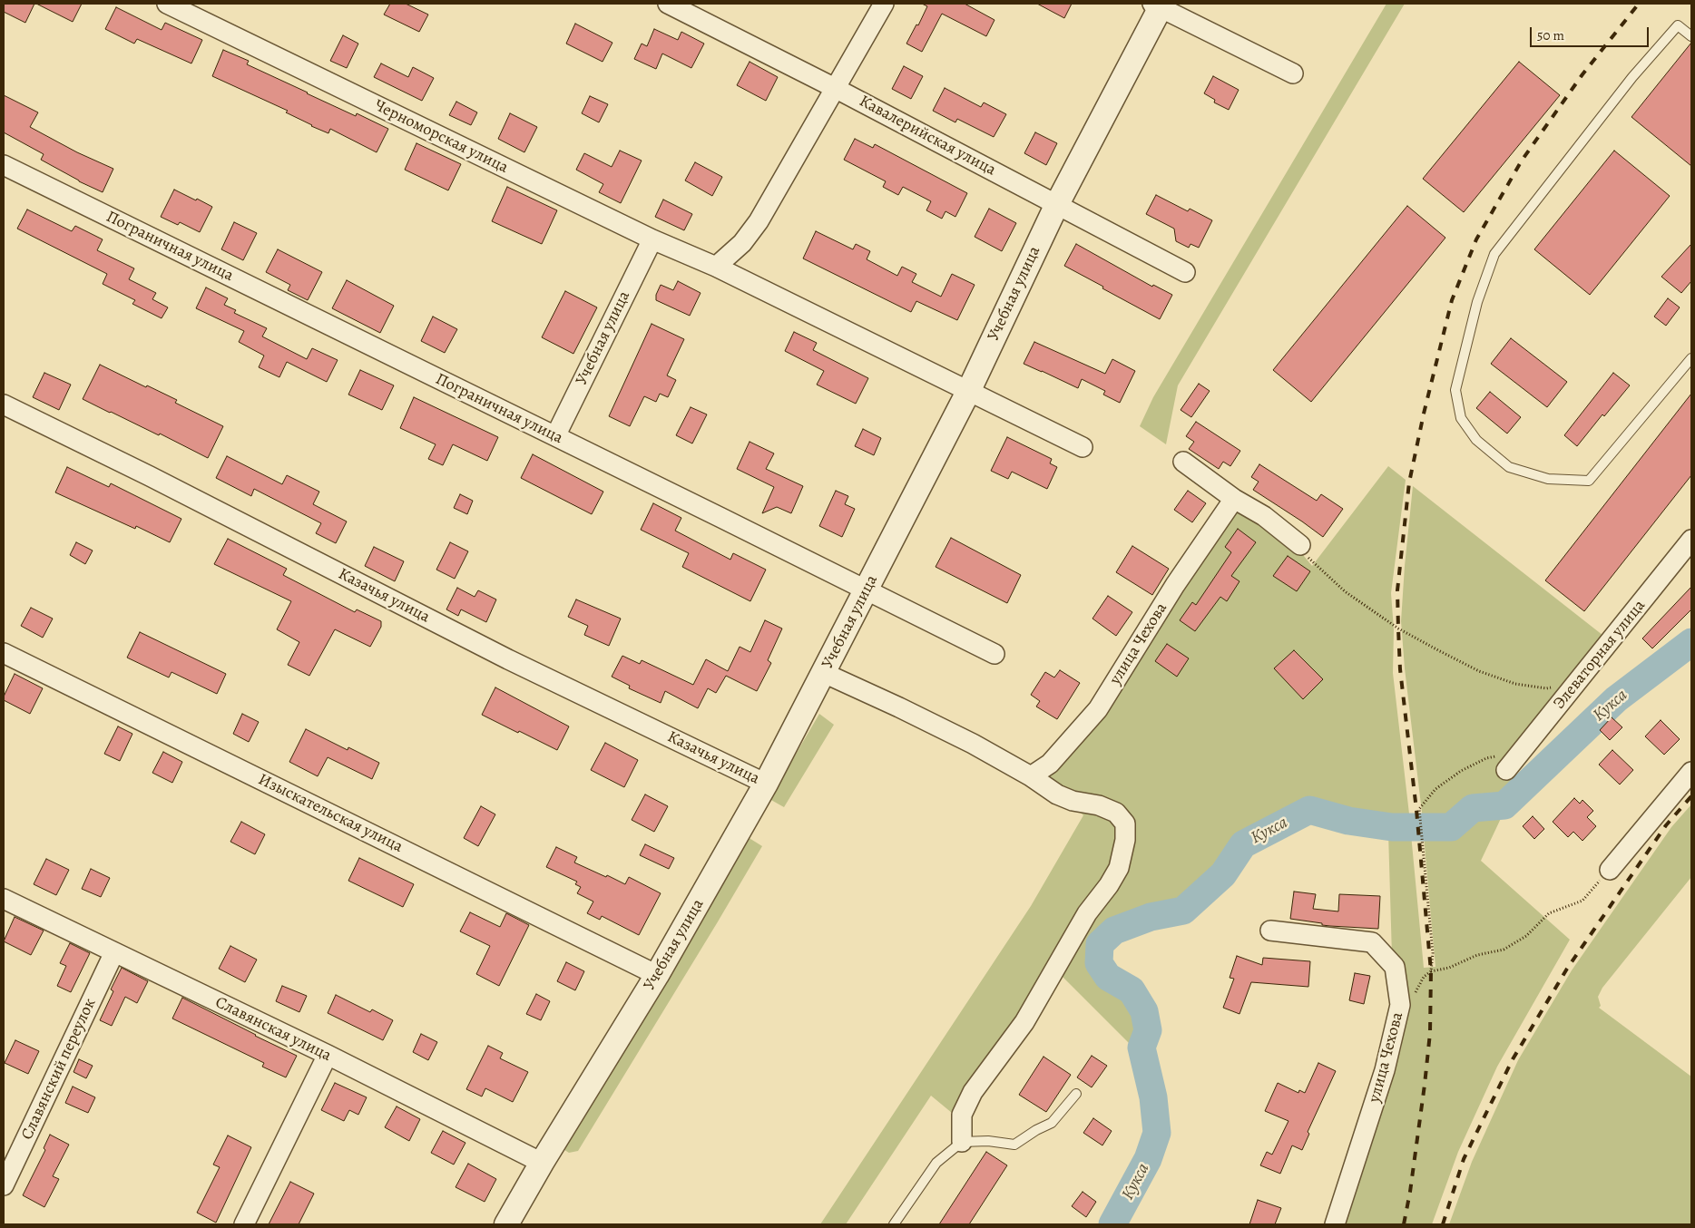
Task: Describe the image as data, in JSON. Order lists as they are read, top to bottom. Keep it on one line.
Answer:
{"streets":{"street":["Кавалерийская улица","Черноморская улица","Пограничная улица","Учебная улица","Казачья улица","улица Чехова","Элеваторная улица","Изыскательская улица","Славянская улица","Славянский переулок"]},"crossings":[["Кавалерийская улица","Учебная улица"],["Черноморская улица","Учебная улица"],["Пограничная улица","Учебная улица"],["Учебная улица","Казачья улица"],["Учебная улица","Изыскательская улица"],["Учебная улица","Славянская улица"],["Славянская улица","Славянский переулок"]],"water":["Кукса"],"scale_bar":"50 m"}
